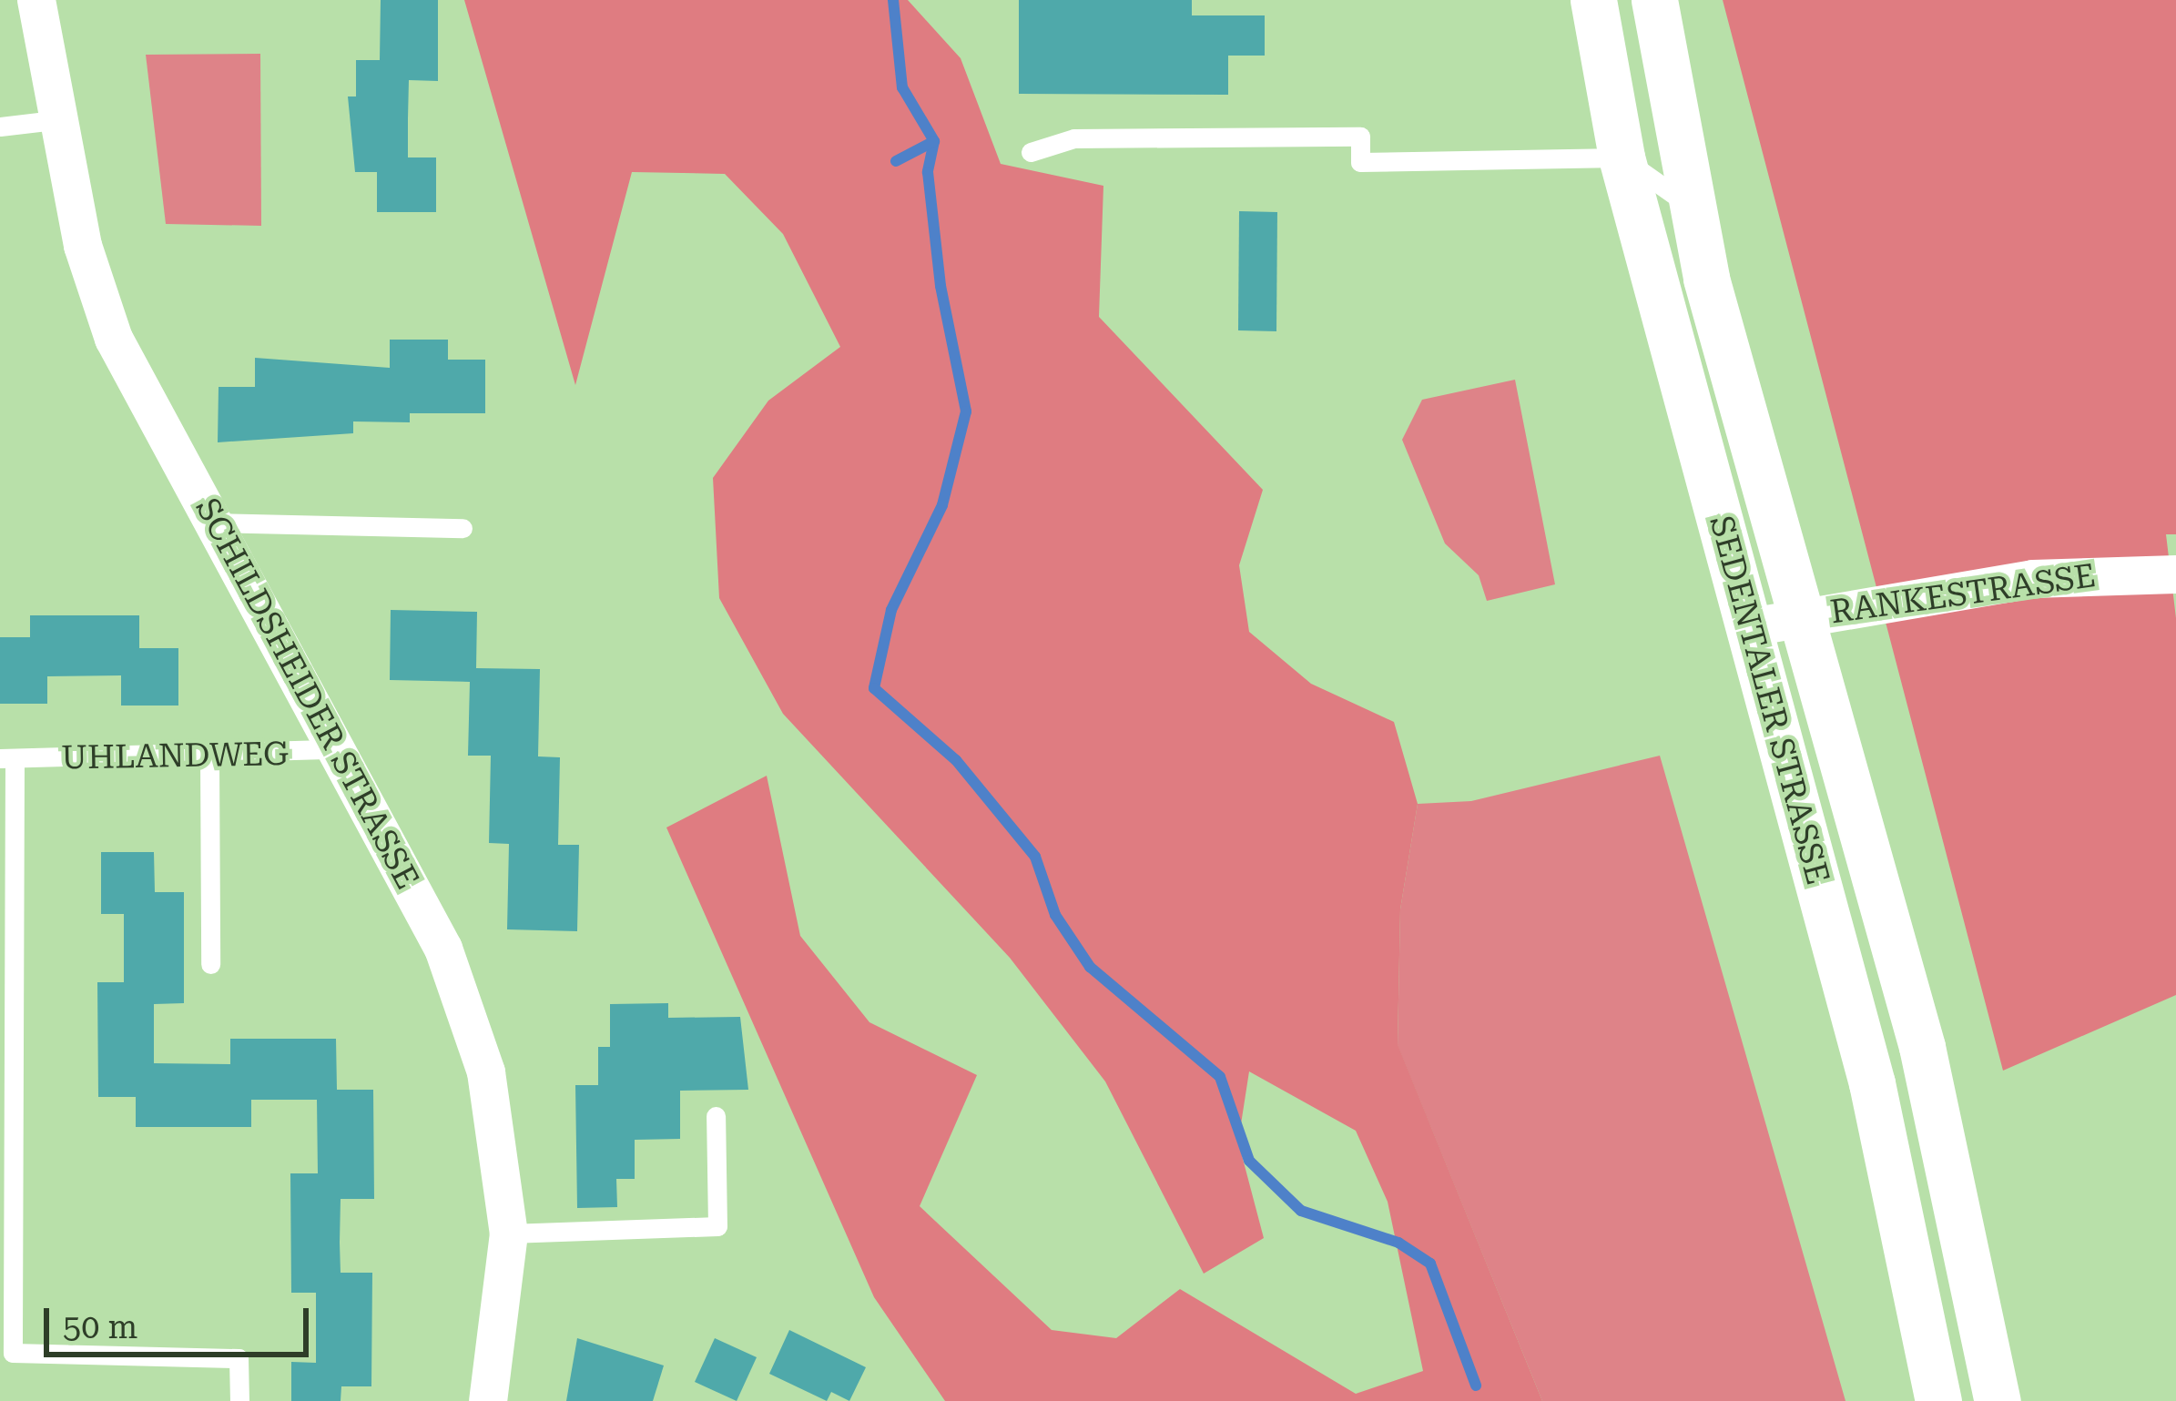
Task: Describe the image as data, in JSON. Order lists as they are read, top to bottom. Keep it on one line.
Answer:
{"streets":{"street":["RANKESTRASSE","SCHILDSHEIDER STRASSE","SEDENTALER STRASSE"],"lane":["UHLANDWEG"]},"crossings":[["RANKESTRASSE","SEDENTALER STRASSE"],["SCHILDSHEIDER STRASSE","UHLANDWEG"]],"scale_bar":"50 m"}
